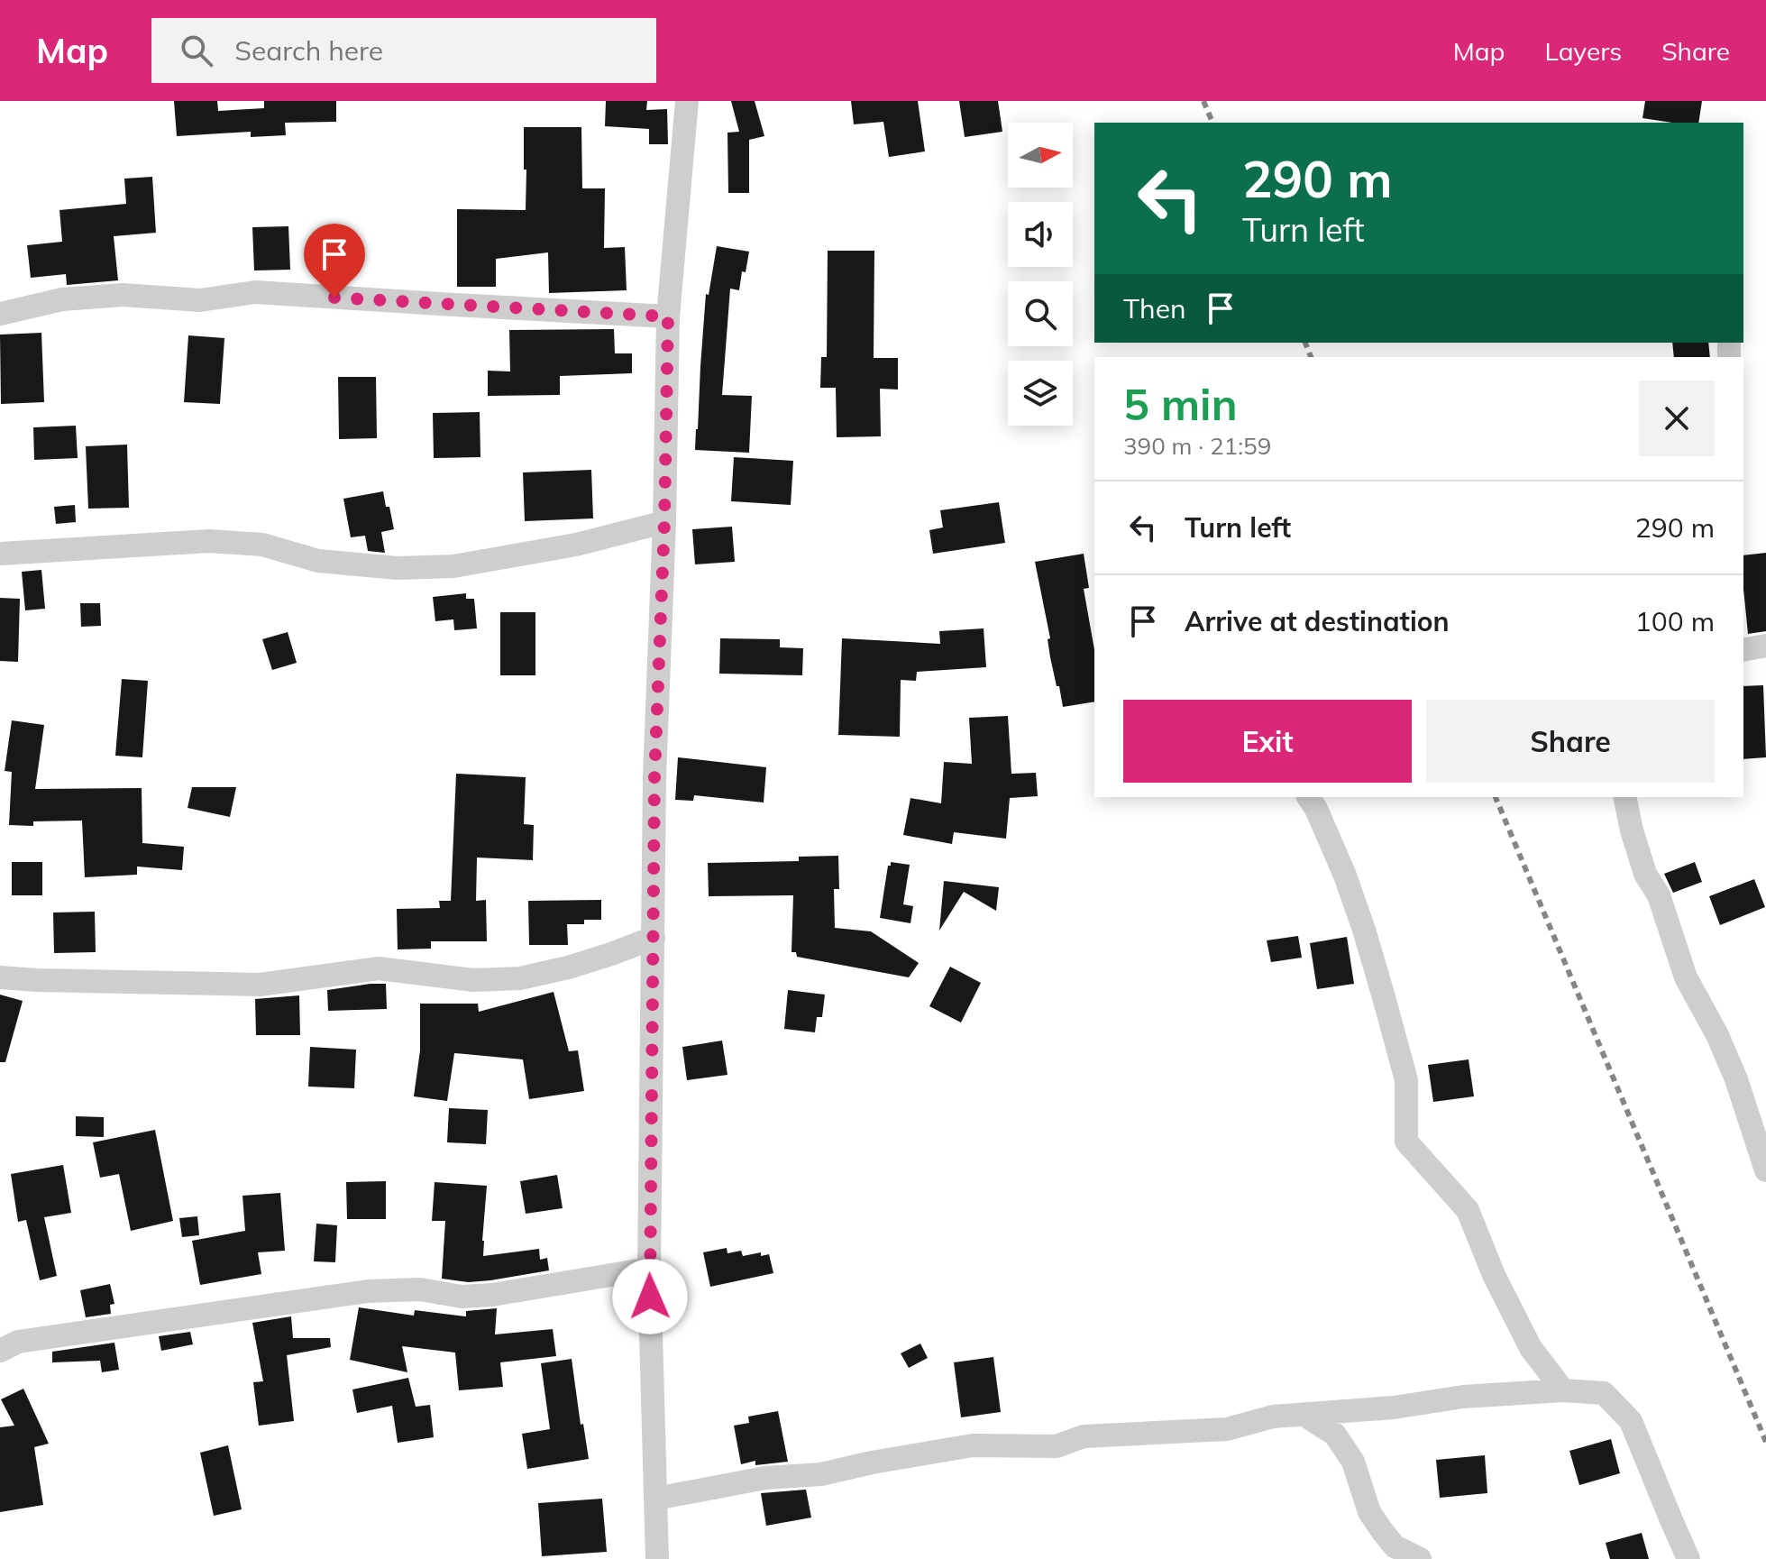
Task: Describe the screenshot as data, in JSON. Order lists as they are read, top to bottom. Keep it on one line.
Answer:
{"north":"right","page":{"header":"Map","search":"Search here","nav":["Map","Layers","Share"],"turn":["290 m","Turn left"],"then":"Then","heading":["5 min","390 m · 21:59"],"list":[{"name":"Turn left","value":"290 m"},{"name":"Arrive at destination","value":"100 m"}],"buttons":["Exit","Share"]}}
